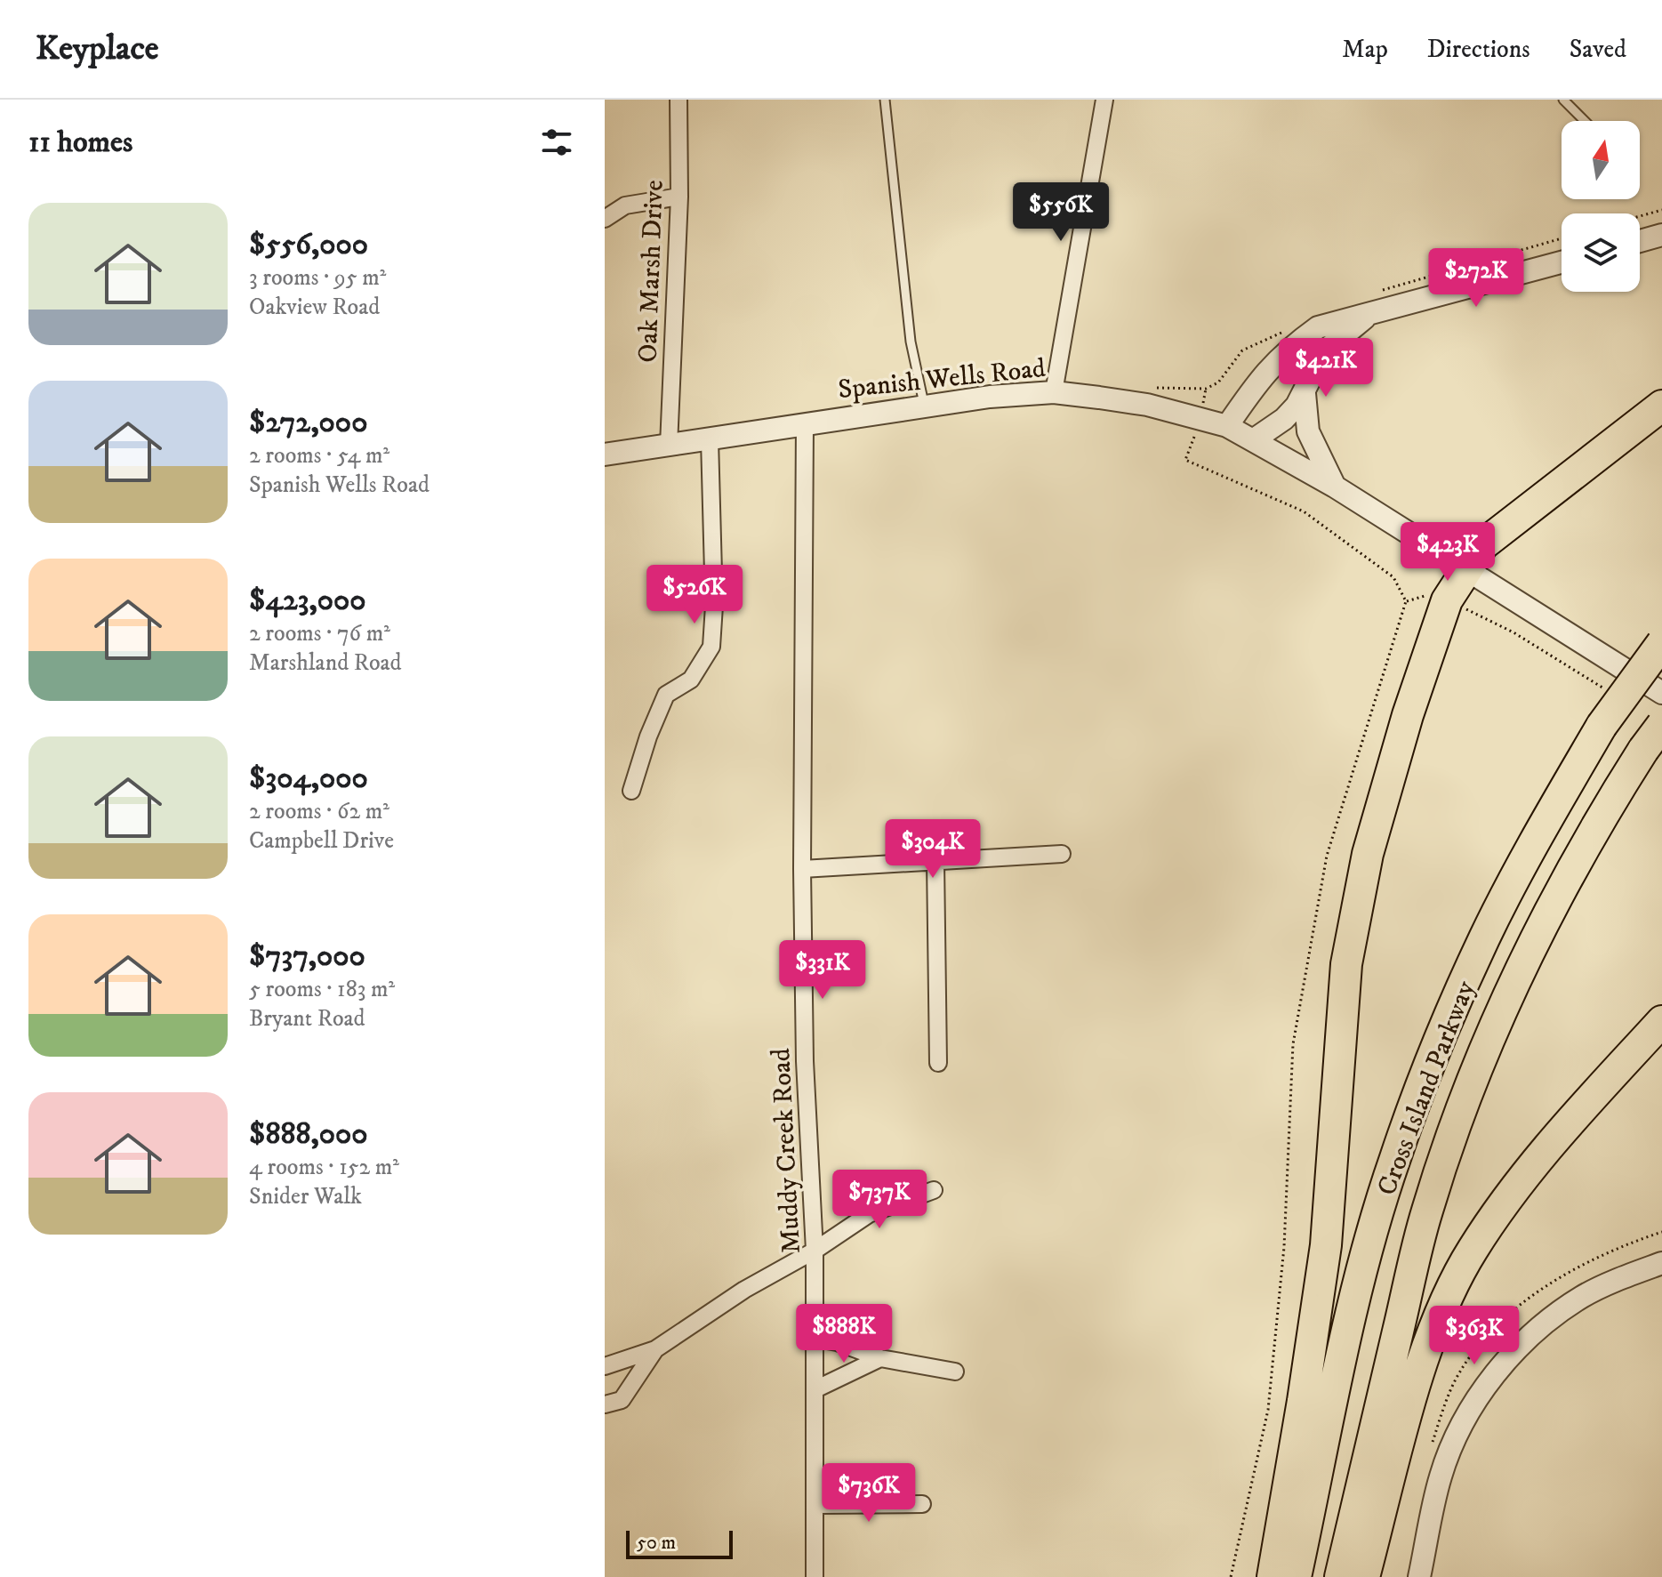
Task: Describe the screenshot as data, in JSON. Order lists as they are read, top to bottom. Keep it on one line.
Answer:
{"streets":{"highway":["Cross Island Parkway"],"street":["Oak Marsh Drive","Spanish Wells Road","Muddy Creek Road"]},"crossings":[["Oak Marsh Drive","Spanish Wells Road"],["Spanish Wells Road","Muddy Creek Road"]],"scale_bar":"50 m","north":"top","page":{"header":"Keyplace","nav":["Map","Directions","Saved"],"heading":"11 homes","price":["$556K","$272K","$421K","$423K","$526K","$304K","$331K","$737K","$888K","$363K","$736K"],"list":[{"name":"$556,000","note":"3 rooms · 95 m² · Oakview Road"},{"name":"$272,000","note":"2 rooms · 54 m² · Spanish Wells Road"},{"name":"$423,000","note":"2 rooms · 76 m² · Marshland Road"},{"name":"$304,000","note":"2 rooms · 62 m² · Campbell Drive"},{"name":"$737,000","note":"5 rooms · 183 m² · Bryant Road"},{"name":"$888,000","note":"4 rooms · 152 m² · Snider Walk"}],"scale":"50 m"}}
